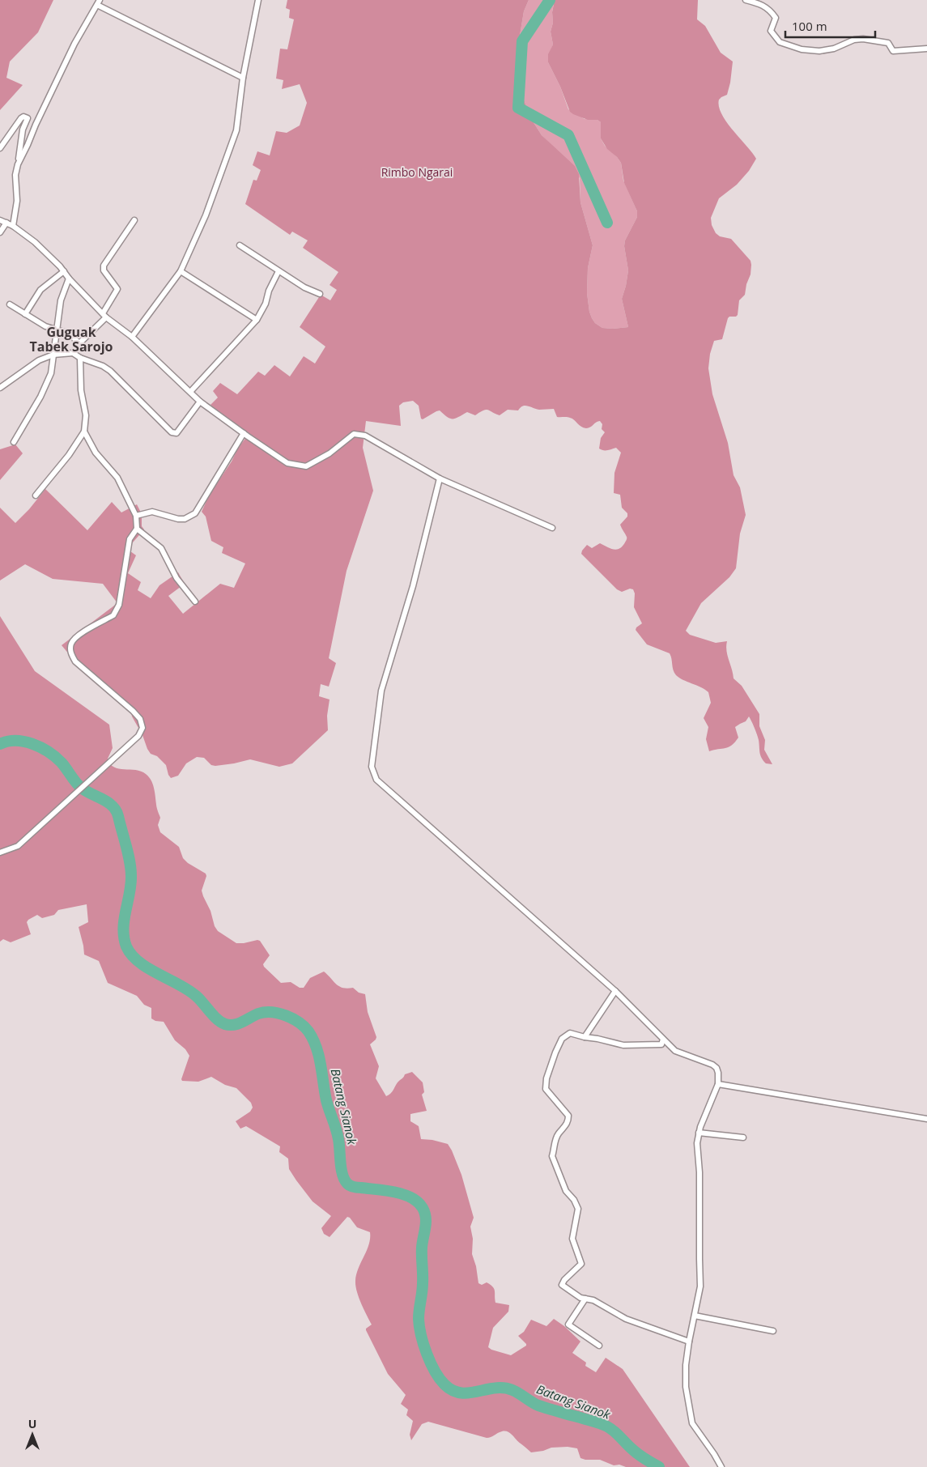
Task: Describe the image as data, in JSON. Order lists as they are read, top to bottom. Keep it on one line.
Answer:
{"districts":["Guguak Tabek Sarojo"],"water":["Batang Sianok"],"parks":["Rimbo Ngarai"],"scale_bar":"100 m","north":"top"}
